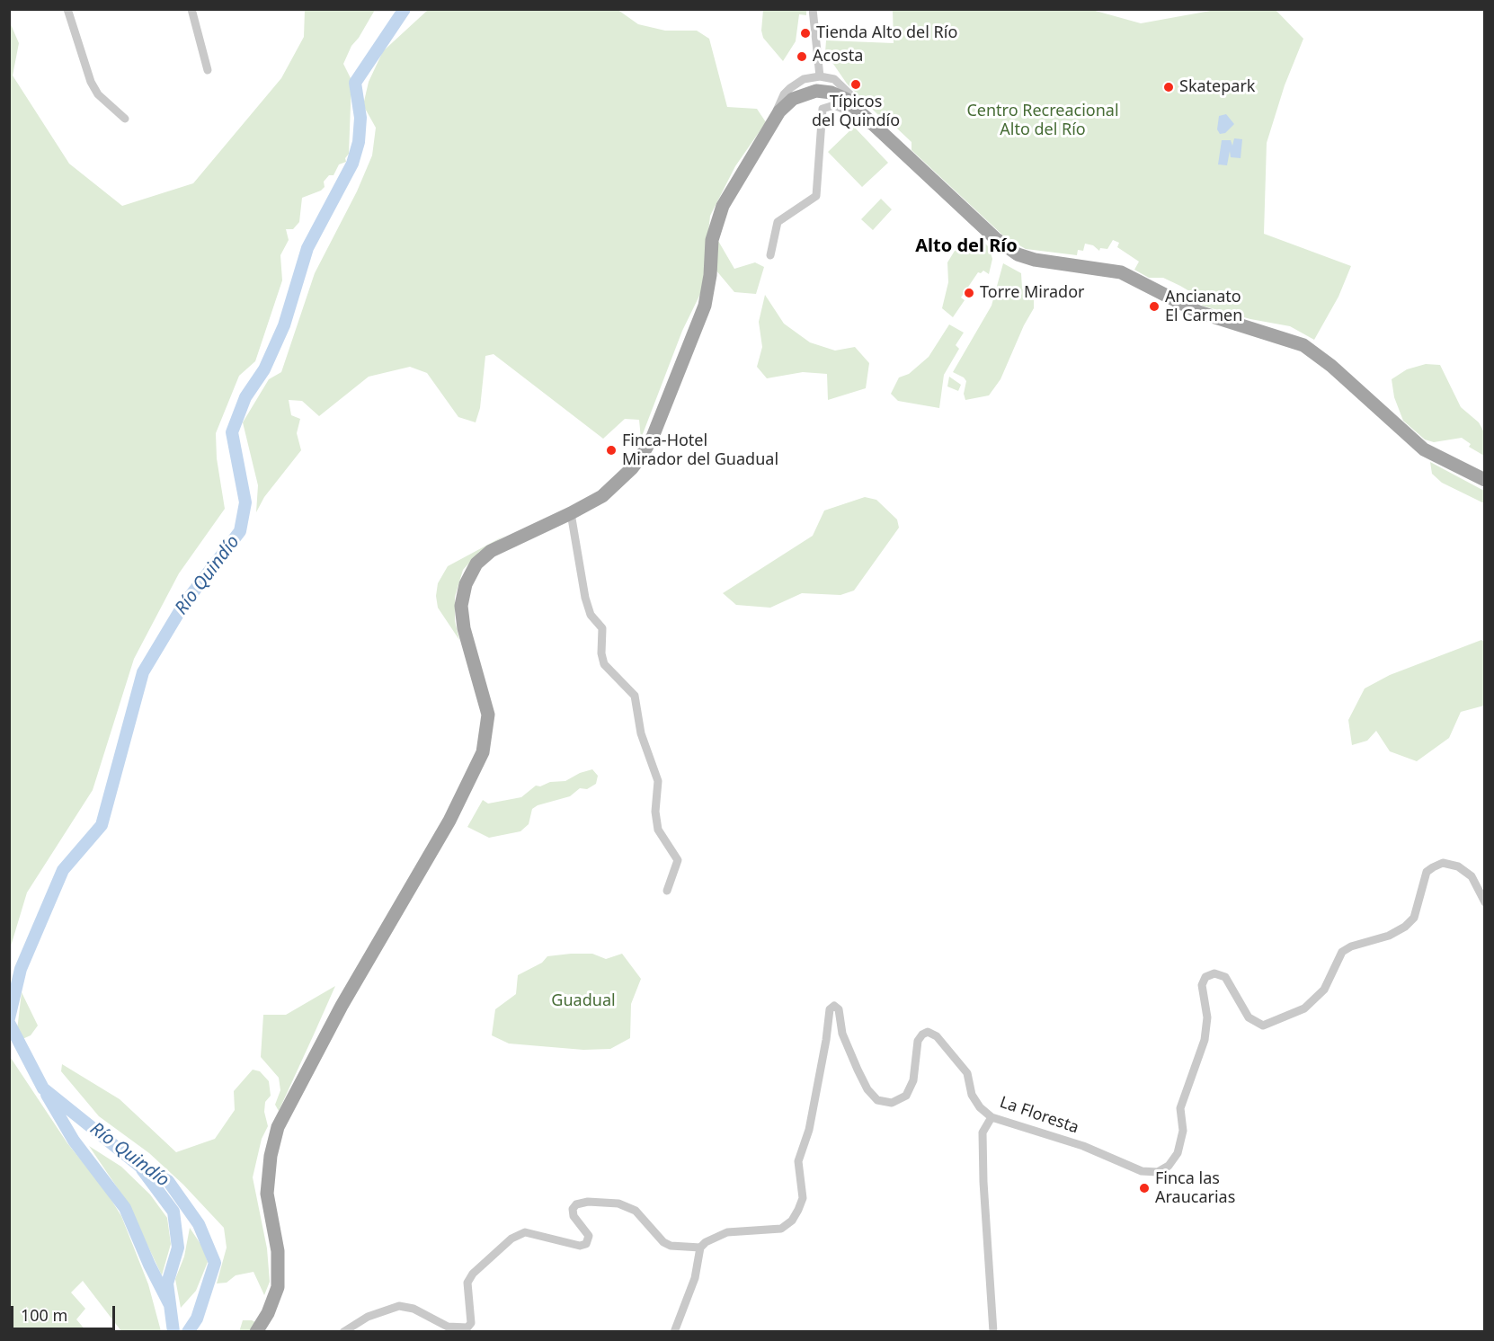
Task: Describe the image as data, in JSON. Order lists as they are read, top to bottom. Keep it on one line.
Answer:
{"streets":{"street":["La Floresta"]},"districts":["Alto del Río"],"water":["Río Quindío"],"parks":["Centro Recreacional Alto del Río","Guadual"],"places":["Tienda Alto del Río","Acosta","Típicos del Quindío","Skatepark","Torre Mirador","Ancianato El Carmen","Finca-Hotel Mirador del Guadual","Finca las Araucarias"],"scale_bar":"100 m"}
